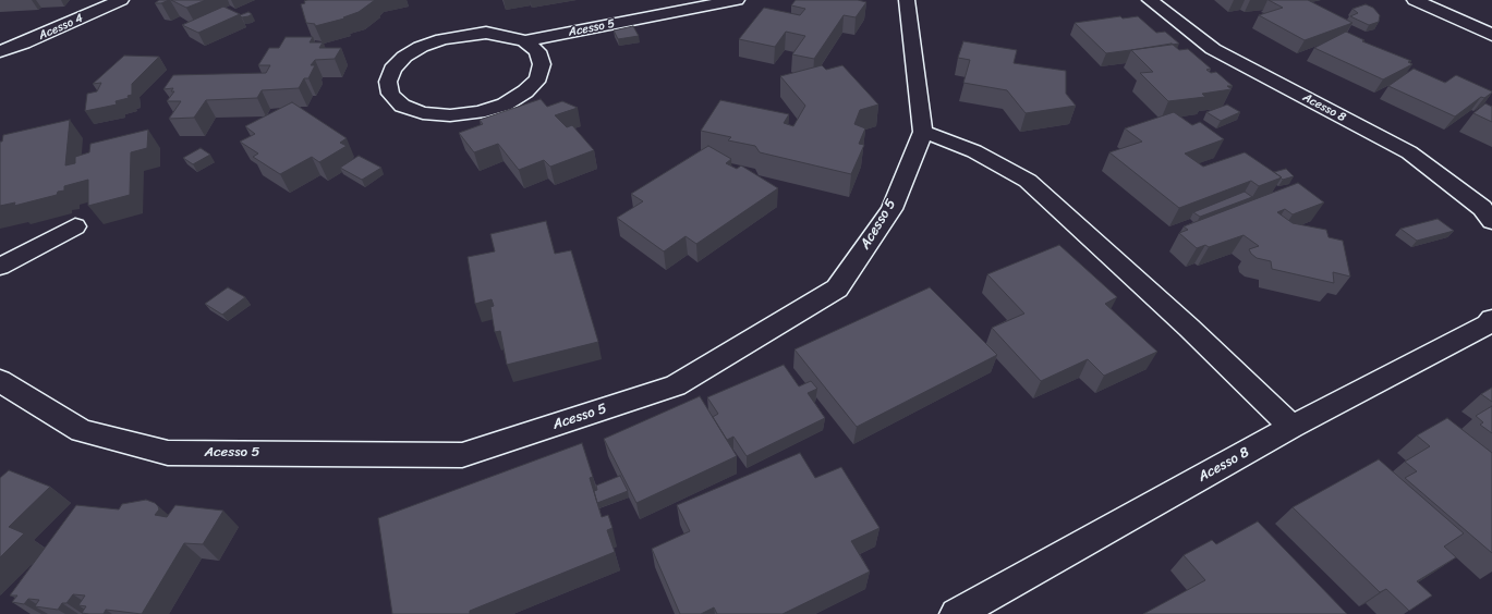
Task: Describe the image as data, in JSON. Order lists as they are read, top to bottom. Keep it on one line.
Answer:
{"streets":{"street":["Acesso 4","Acesso 5","Acesso 8"]}}
